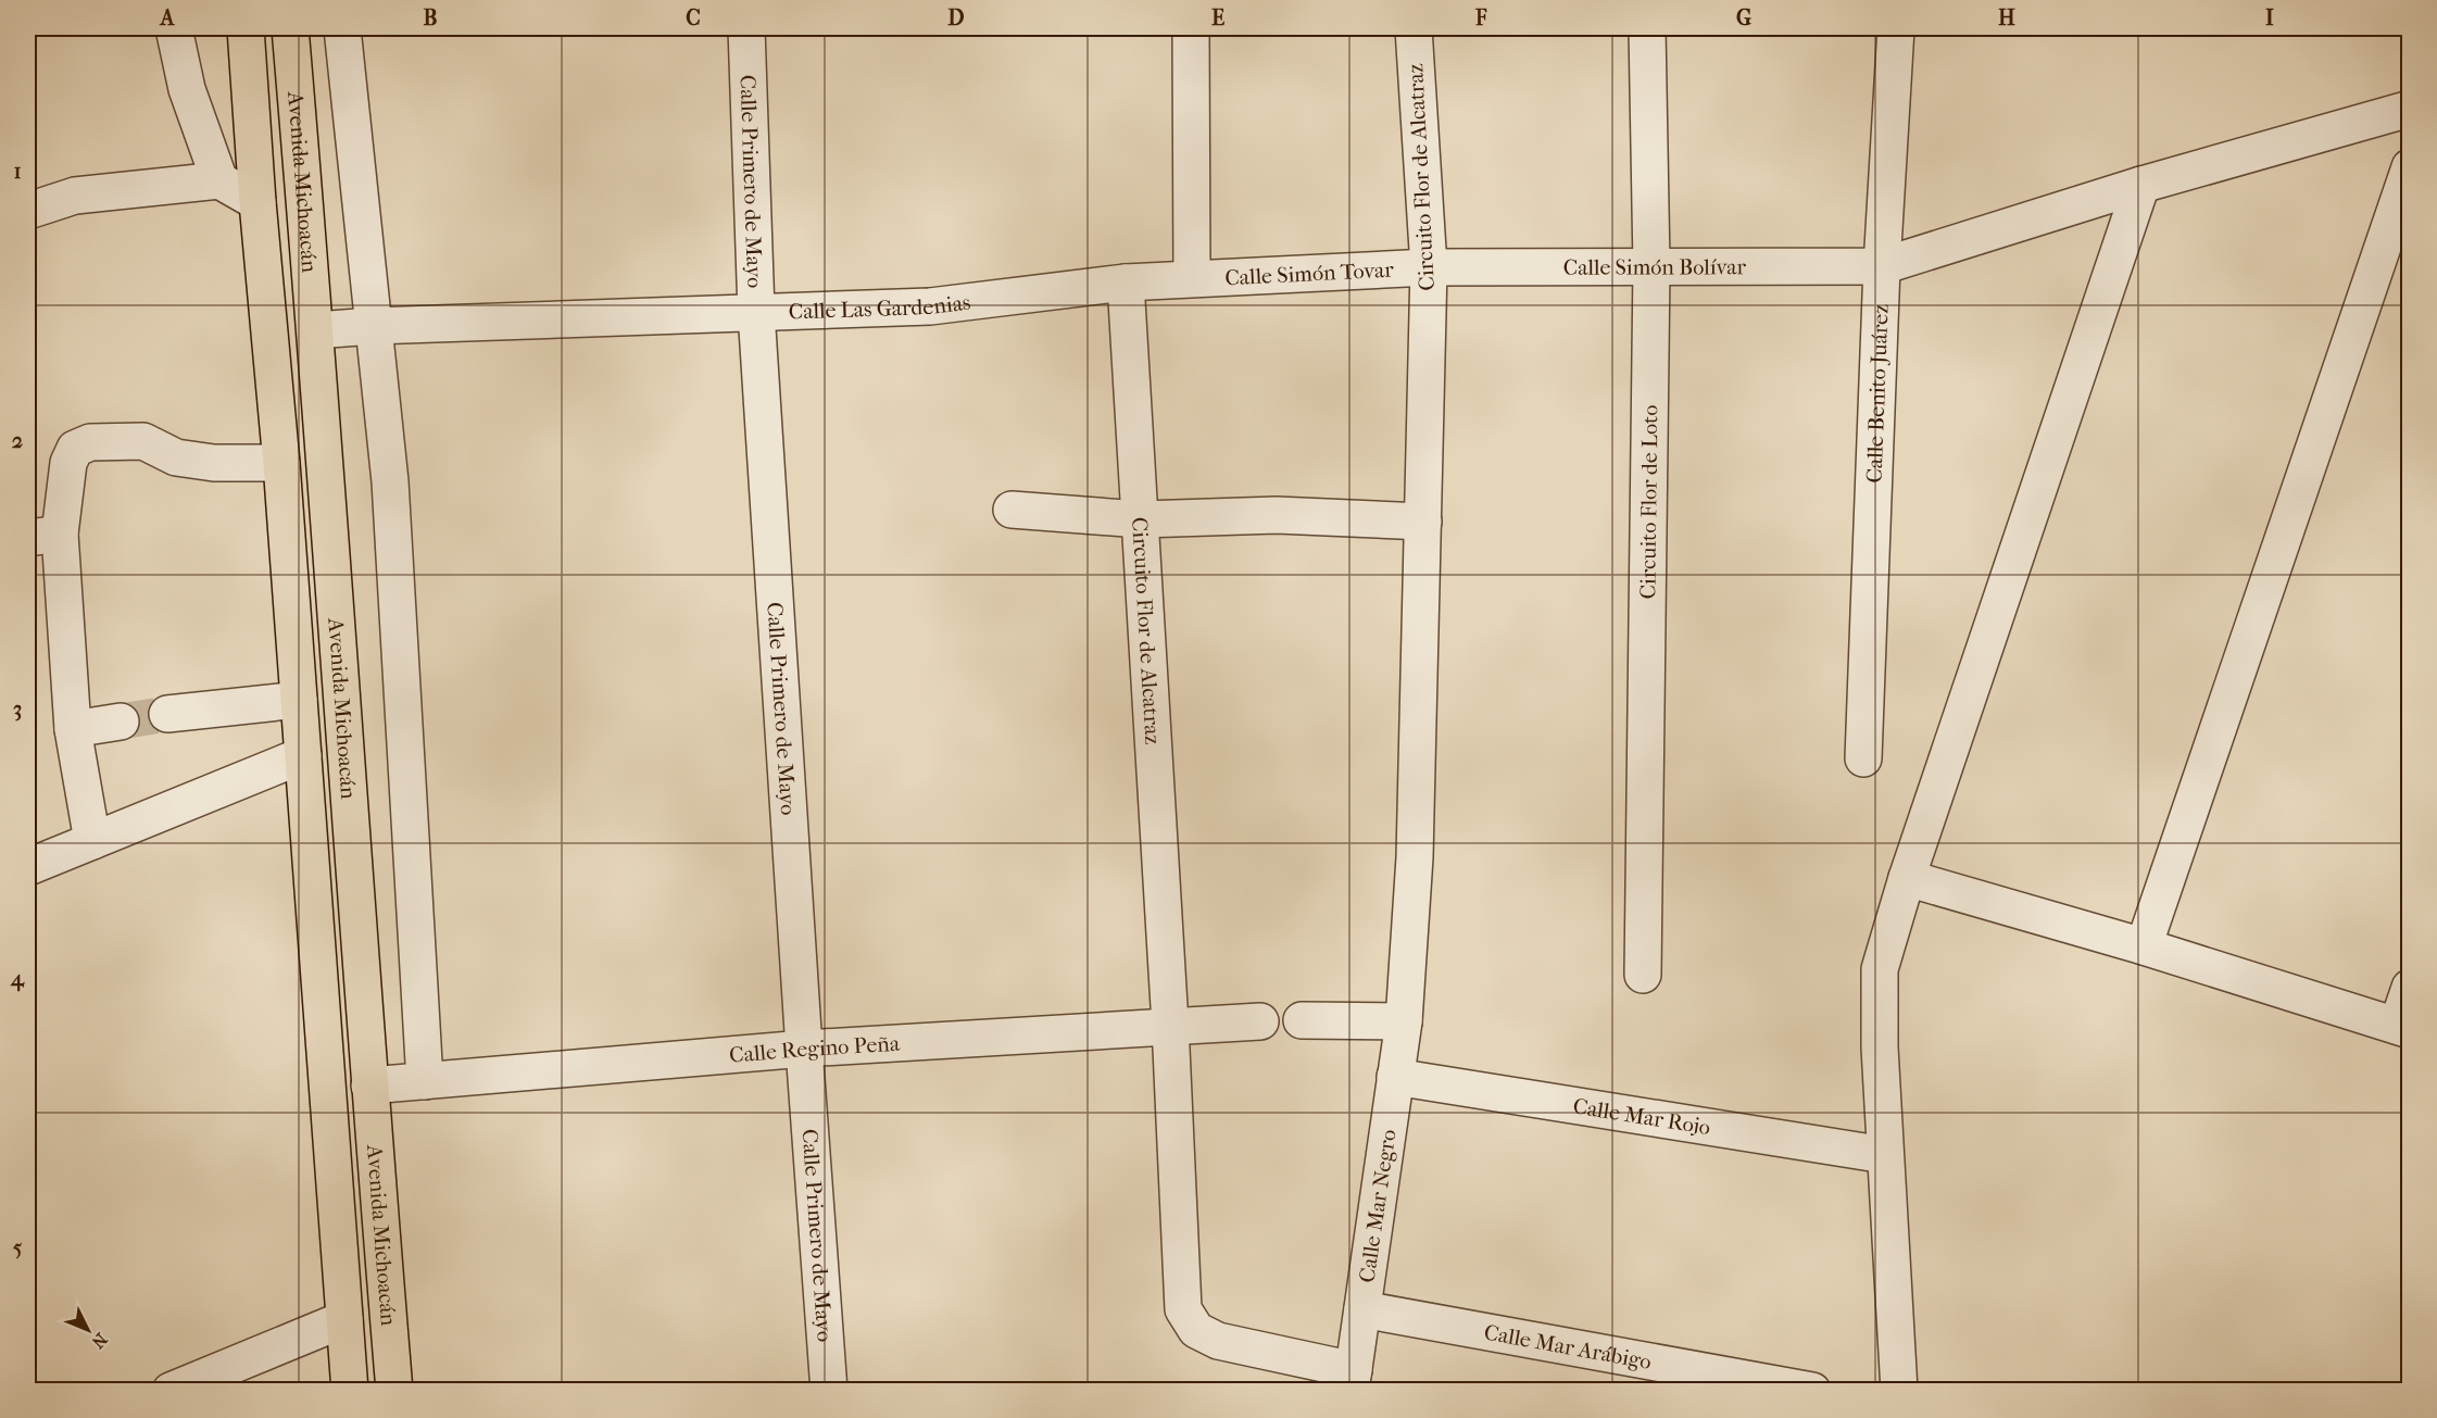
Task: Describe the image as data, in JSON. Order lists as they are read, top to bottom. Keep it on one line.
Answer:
{"streets":{"main road":["Avenida Michoacán"],"street":["Circuito Flor de Alcatraz","Calle Primero de Mayo","Calle Simón Bolívar","Calle Simón Tovar","Calle Las Gardenias","Calle Benito Juárez","Circuito Flor de Loto","Calle Regino Peña","Calle Mar Rojo","Calle Mar Negro","Calle Mar Arábigo"]},"crossings":[["Circuito Flor de Alcatraz","Calle Simón Bolívar"],["Circuito Flor de Alcatraz","Calle Simón Tovar"],["Circuito Flor de Alcatraz","Calle Regino Peña"],["Circuito Flor de Alcatraz","Calle Mar Negro"],["Avenida Michoacán","Calle Las Gardenias"],["Avenida Michoacán","Calle Regino Peña"],["Calle Primero de Mayo","Calle Las Gardenias"],["Calle Primero de Mayo","Calle Regino Peña"],["Calle Simón Bolívar","Calle Simón Tovar"],["Calle Simón Bolívar","Calle Benito Juárez"],["Calle Simón Bolívar","Circuito Flor de Loto"],["Calle Simón Tovar","Calle Las Gardenias"],["Calle Mar Rojo","Calle Mar Negro"],["Calle Mar Negro","Calle Mar Arábigo"]],"north":"bottom right","grid":{"columns":["A","B","C","D","E","F","G","H","I"],"rows":["1","2","3","4","5"]}}
